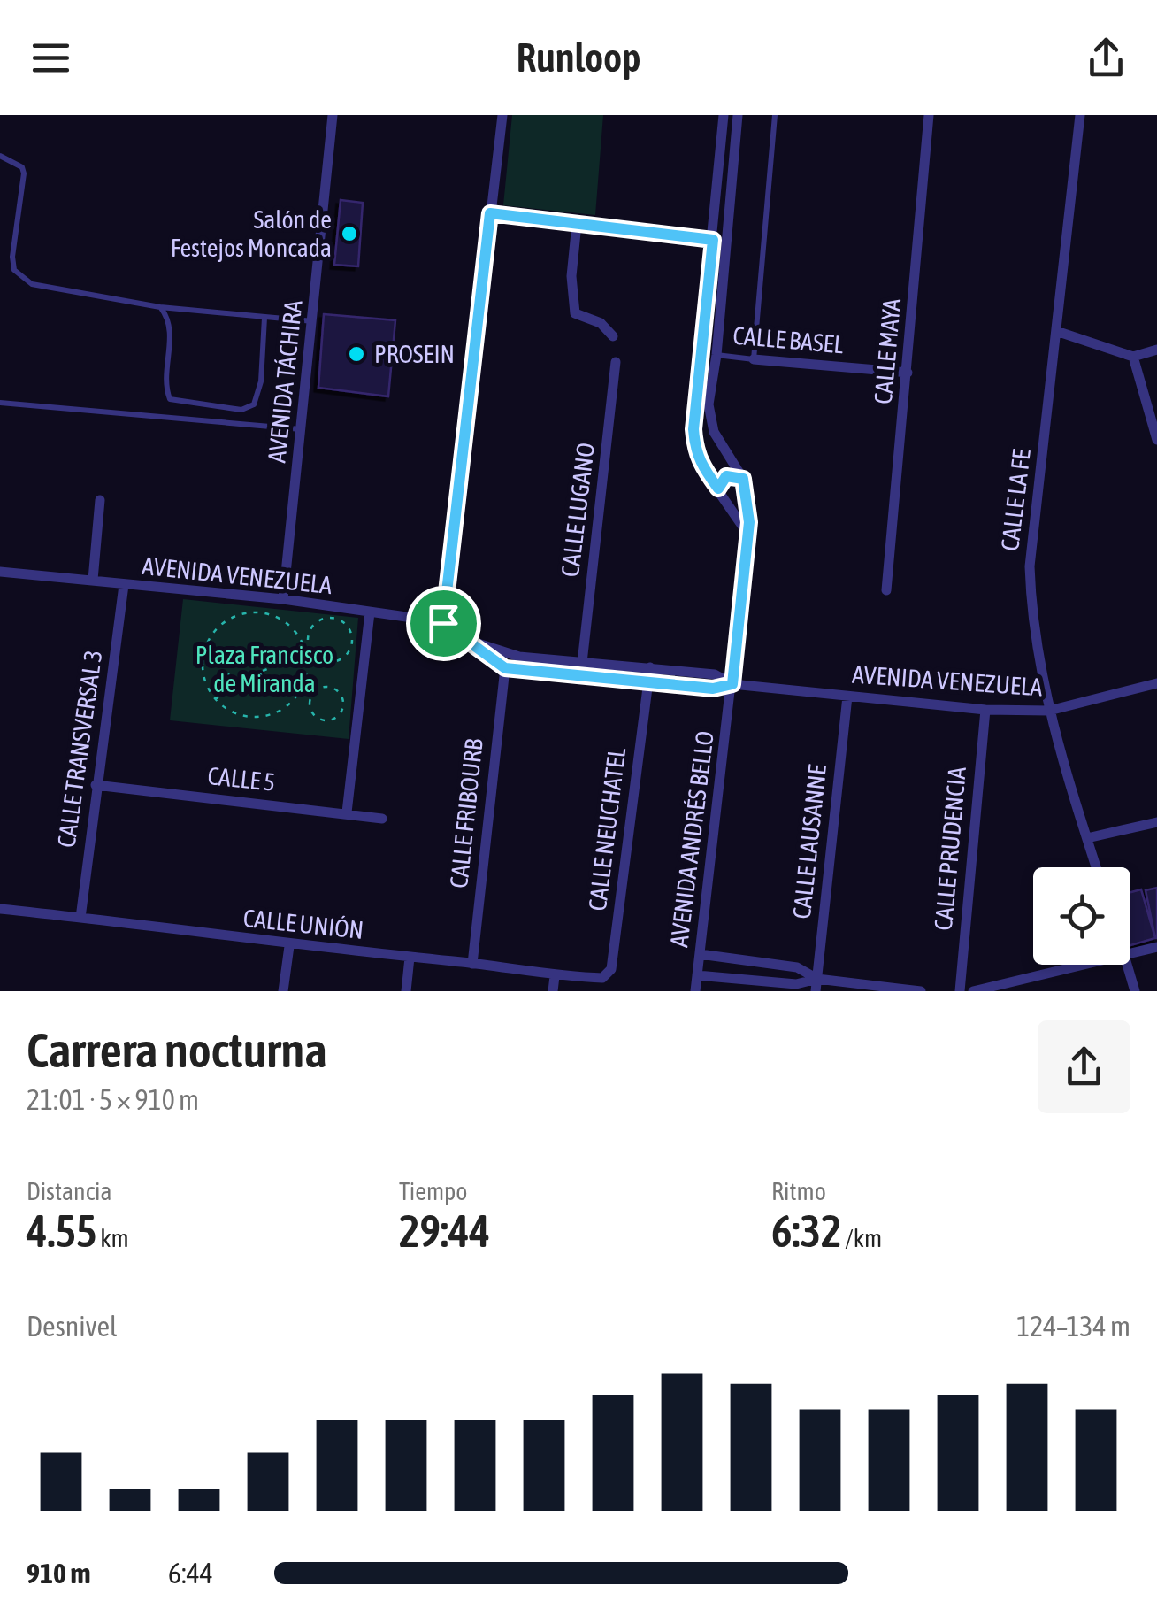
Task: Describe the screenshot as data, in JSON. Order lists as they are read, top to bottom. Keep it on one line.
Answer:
{"streets":{"street":["CALLE BASEL","CALLE MAYA","AVENIDA TÁCHIRA","CALLE LA FE","CALLE LUGANO","AVENIDA VENEZUELA","CALLE TRANSVERSAL 3","CALLE 5","CALLE FRIBOURB","CALLE NEUCHATEL","AVENIDA ANDRÉS BELLO","CALLE LAUSANNE","CALLE PRUDENCIA","CALLE UNIÓN"]},"crossings":[["CALLE BASEL","CALLE MAYA"],["CALLE BASEL","AVENIDA ANDRÉS BELLO"],["AVENIDA TÁCHIRA","AVENIDA VENEZUELA"],["CALLE LA FE","AVENIDA VENEZUELA"],["CALLE LUGANO","AVENIDA VENEZUELA"],["AVENIDA VENEZUELA","CALLE TRANSVERSAL 3"],["AVENIDA VENEZUELA","CALLE FRIBOURB"],["AVENIDA VENEZUELA","CALLE NEUCHATEL"],["AVENIDA VENEZUELA","AVENIDA ANDRÉS BELLO"],["AVENIDA VENEZUELA","CALLE LAUSANNE"],["AVENIDA VENEZUELA","CALLE PRUDENCIA"],["CALLE TRANSVERSAL 3","CALLE 5"],["CALLE TRANSVERSAL 3","CALLE UNIÓN"],["CALLE FRIBOURB","CALLE UNIÓN"],["CALLE NEUCHATEL","CALLE UNIÓN"]],"parks":["Plaza Francisco de Miranda"],"places":["Salón de Festejos Moncada","PROSEIN"],"page":{"header":"Runloop","heading":["Carrera nocturna","21:01 · 5 × 910 m"],"stats":[["Distancia","4.55 km"],["Tiempo","29:44"],["Ritmo","6:32 /km"]],"chart":["Desnivel","124–134 m"],"list":[{"name":"910 m","note":"6:44"}]}}
